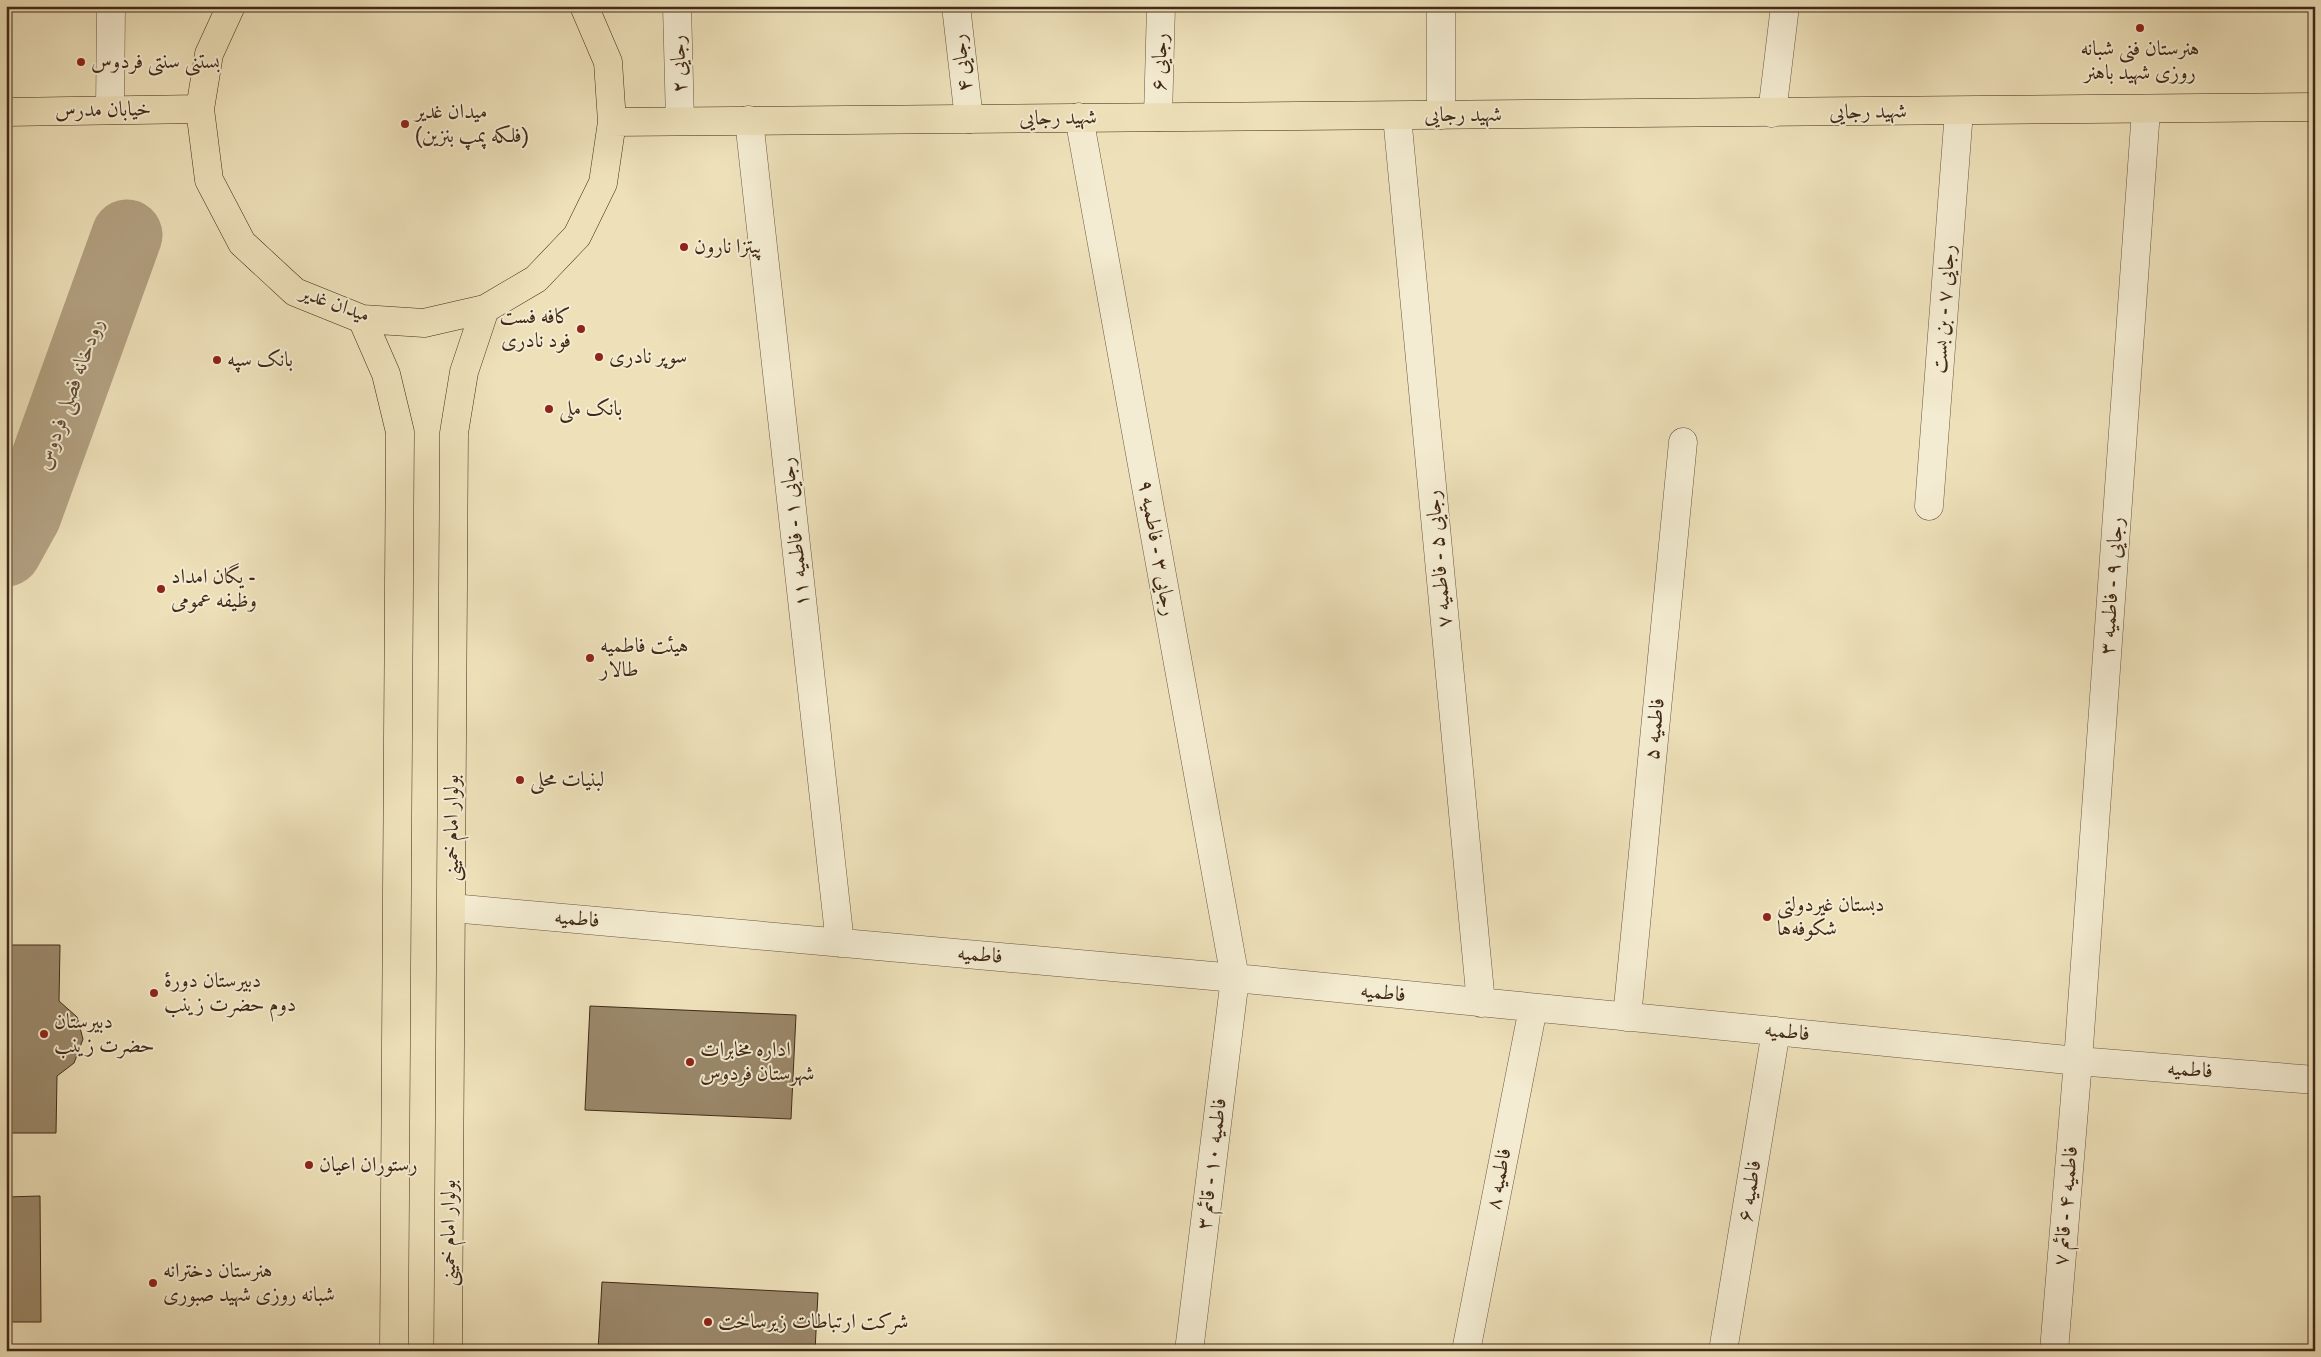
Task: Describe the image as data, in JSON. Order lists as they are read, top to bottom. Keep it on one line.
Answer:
{"streets":{"main road":["خیابان مدرس","شهید رجایی","میدان غدیر","بولوار امام خمینی"],"street":["رجایی ۶","رجایی ۴","رجایی ۲","رجایی ۷ - بن بست","رجایی ۱ - فاطمیه ۱۱","رجایی ۳ - فاطمیه ۹","رجایی ۵ - فاطمیه ۷","رجایی ۹ - فاطمیه ۳","فاطمیه ۵","فاطمیه","فاطمیه ۱۰ - قائم ۳","فاطمیه ۸","فاطمیه ۶","فاطمیه ۴ - قائم ۷"]},"crossings":[["رجایی ۶","شهید رجایی"],["رجایی ۴","شهید رجایی"],["رجایی ۲","شهید رجایی"],["خیابان مدرس","میدان غدیر"],["شهید رجایی","میدان غدیر"],["شهید رجایی","رجایی ۷ - بن بست"],["شهید رجایی","رجایی ۱ - فاطمیه ۱۱"],["شهید رجایی","رجایی ۳ - فاطمیه ۹"],["شهید رجایی","رجایی ۵ - فاطمیه ۷"],["شهید رجایی","رجایی ۹ - فاطمیه ۳"],["میدان غدیر","بولوار امام خمینی"],["رجایی ۱ - فاطمیه ۱۱","فاطمیه"],["رجایی ۳ - فاطمیه ۹","فاطمیه"],["رجایی ۳ - فاطمیه ۹","فاطمیه ۱۰ - قائم ۳"],["رجایی ۵ - فاطمیه ۷","فاطمیه"],["رجایی ۹ - فاطمیه ۳","فاطمیه"],["رجایی ۹ - فاطمیه ۳","فاطمیه ۴ - قائم ۷"],["فاطمیه ۵","فاطمیه"],["بولوار امام خمینی","فاطمیه"],["فاطمیه","فاطمیه ۱۰ - قائم ۳"],["فاطمیه","فاطمیه ۸"],["فاطمیه","فاطمیه ۶"],["فاطمیه","فاطمیه ۴ - قائم ۷"]],"water":["رودخانه فصلی فردوس"],"places":["هنرستان فنی شبانه‌ روزی شهید باهنر","بستنی سنتی فردوس","میدان غدیر (فلکه پمپ بنزین)","پیتزا نارون","کافه فست فود نادری","سوپر نادری","بانک سپه","بانک ملی","یگان امداد - وظیفه عمومی","هيئت فاطمیه طالار","لبنیات محلی","دبستان غیردولتی شکوفه‌ها","دبیرستان دورهٔ دوم حضرت زینب","دبیرستان حضرت زینب","اداره مخابرات شهرستان فردوس","رستوران اعیان","هنرستان دخترانه شبانه روزی شهید صبوری","شرکت ارتباطات زیرساخت"]}
